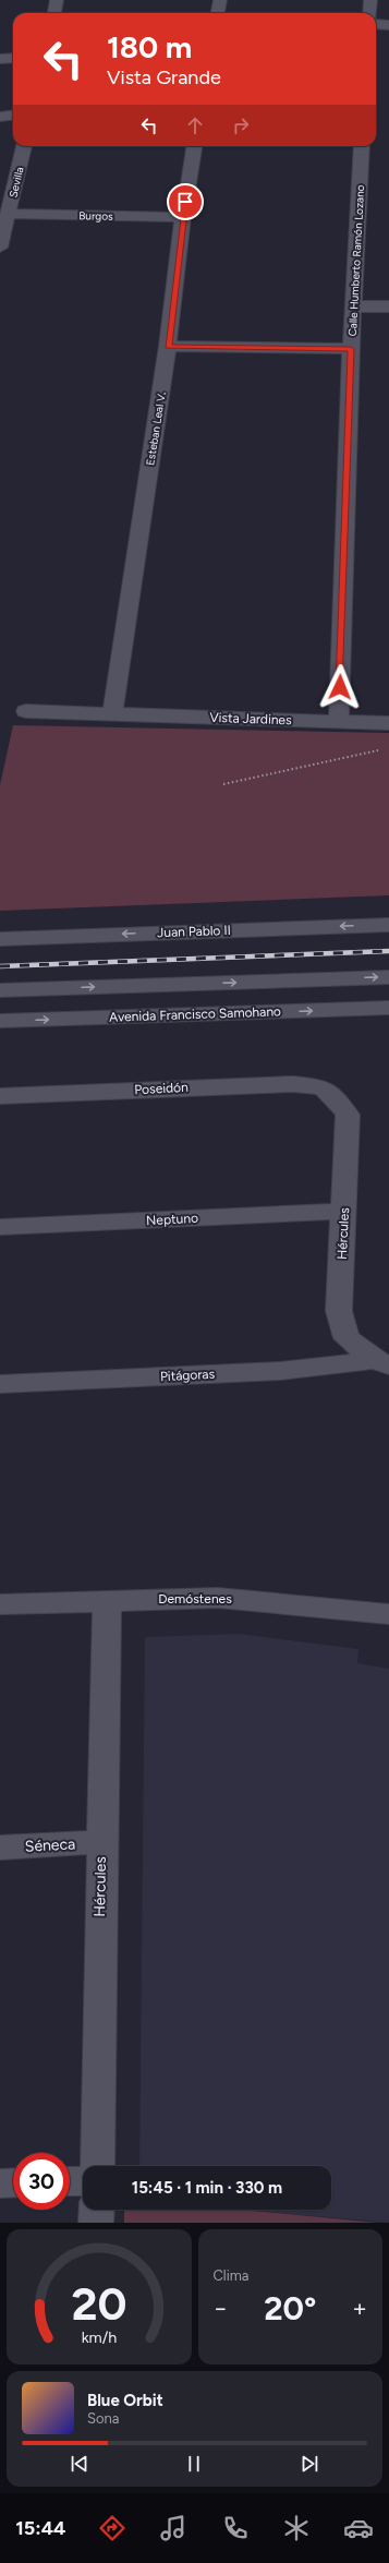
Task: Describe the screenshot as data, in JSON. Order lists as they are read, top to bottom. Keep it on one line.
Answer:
{"streets":{"street":["Sevilla","Burgos","Calle Humberto Ramón Lozano","Esteban Leal V.","Vista Jardines","Juan Pablo II","Avenida Francisco Samohano","Poseidón","Neptuno","Hércules","Pitágoras","Demóstenes","Séneca"]},"crossings":[["Sevilla","Burgos"],["Burgos","Esteban Leal V."],["Calle Humberto Ramón Lozano","Vista Jardines"],["Esteban Leal V.","Vista Jardines"],["Poseidón","Hércules"],["Neptuno","Hércules"],["Hércules","Pitágoras"],["Hércules","Demóstenes"],["Hércules","Séneca"]],"page":{"turn":["180 m","Vista Grande"],"limit":"30","trip":"15:45 · 1 min · 330 m","tile":"Clima","heat":["−","20°","+"],"song":["Blue Orbit","Sona"],"tabs":"15:44","gauge":["20","km/h"]}}
